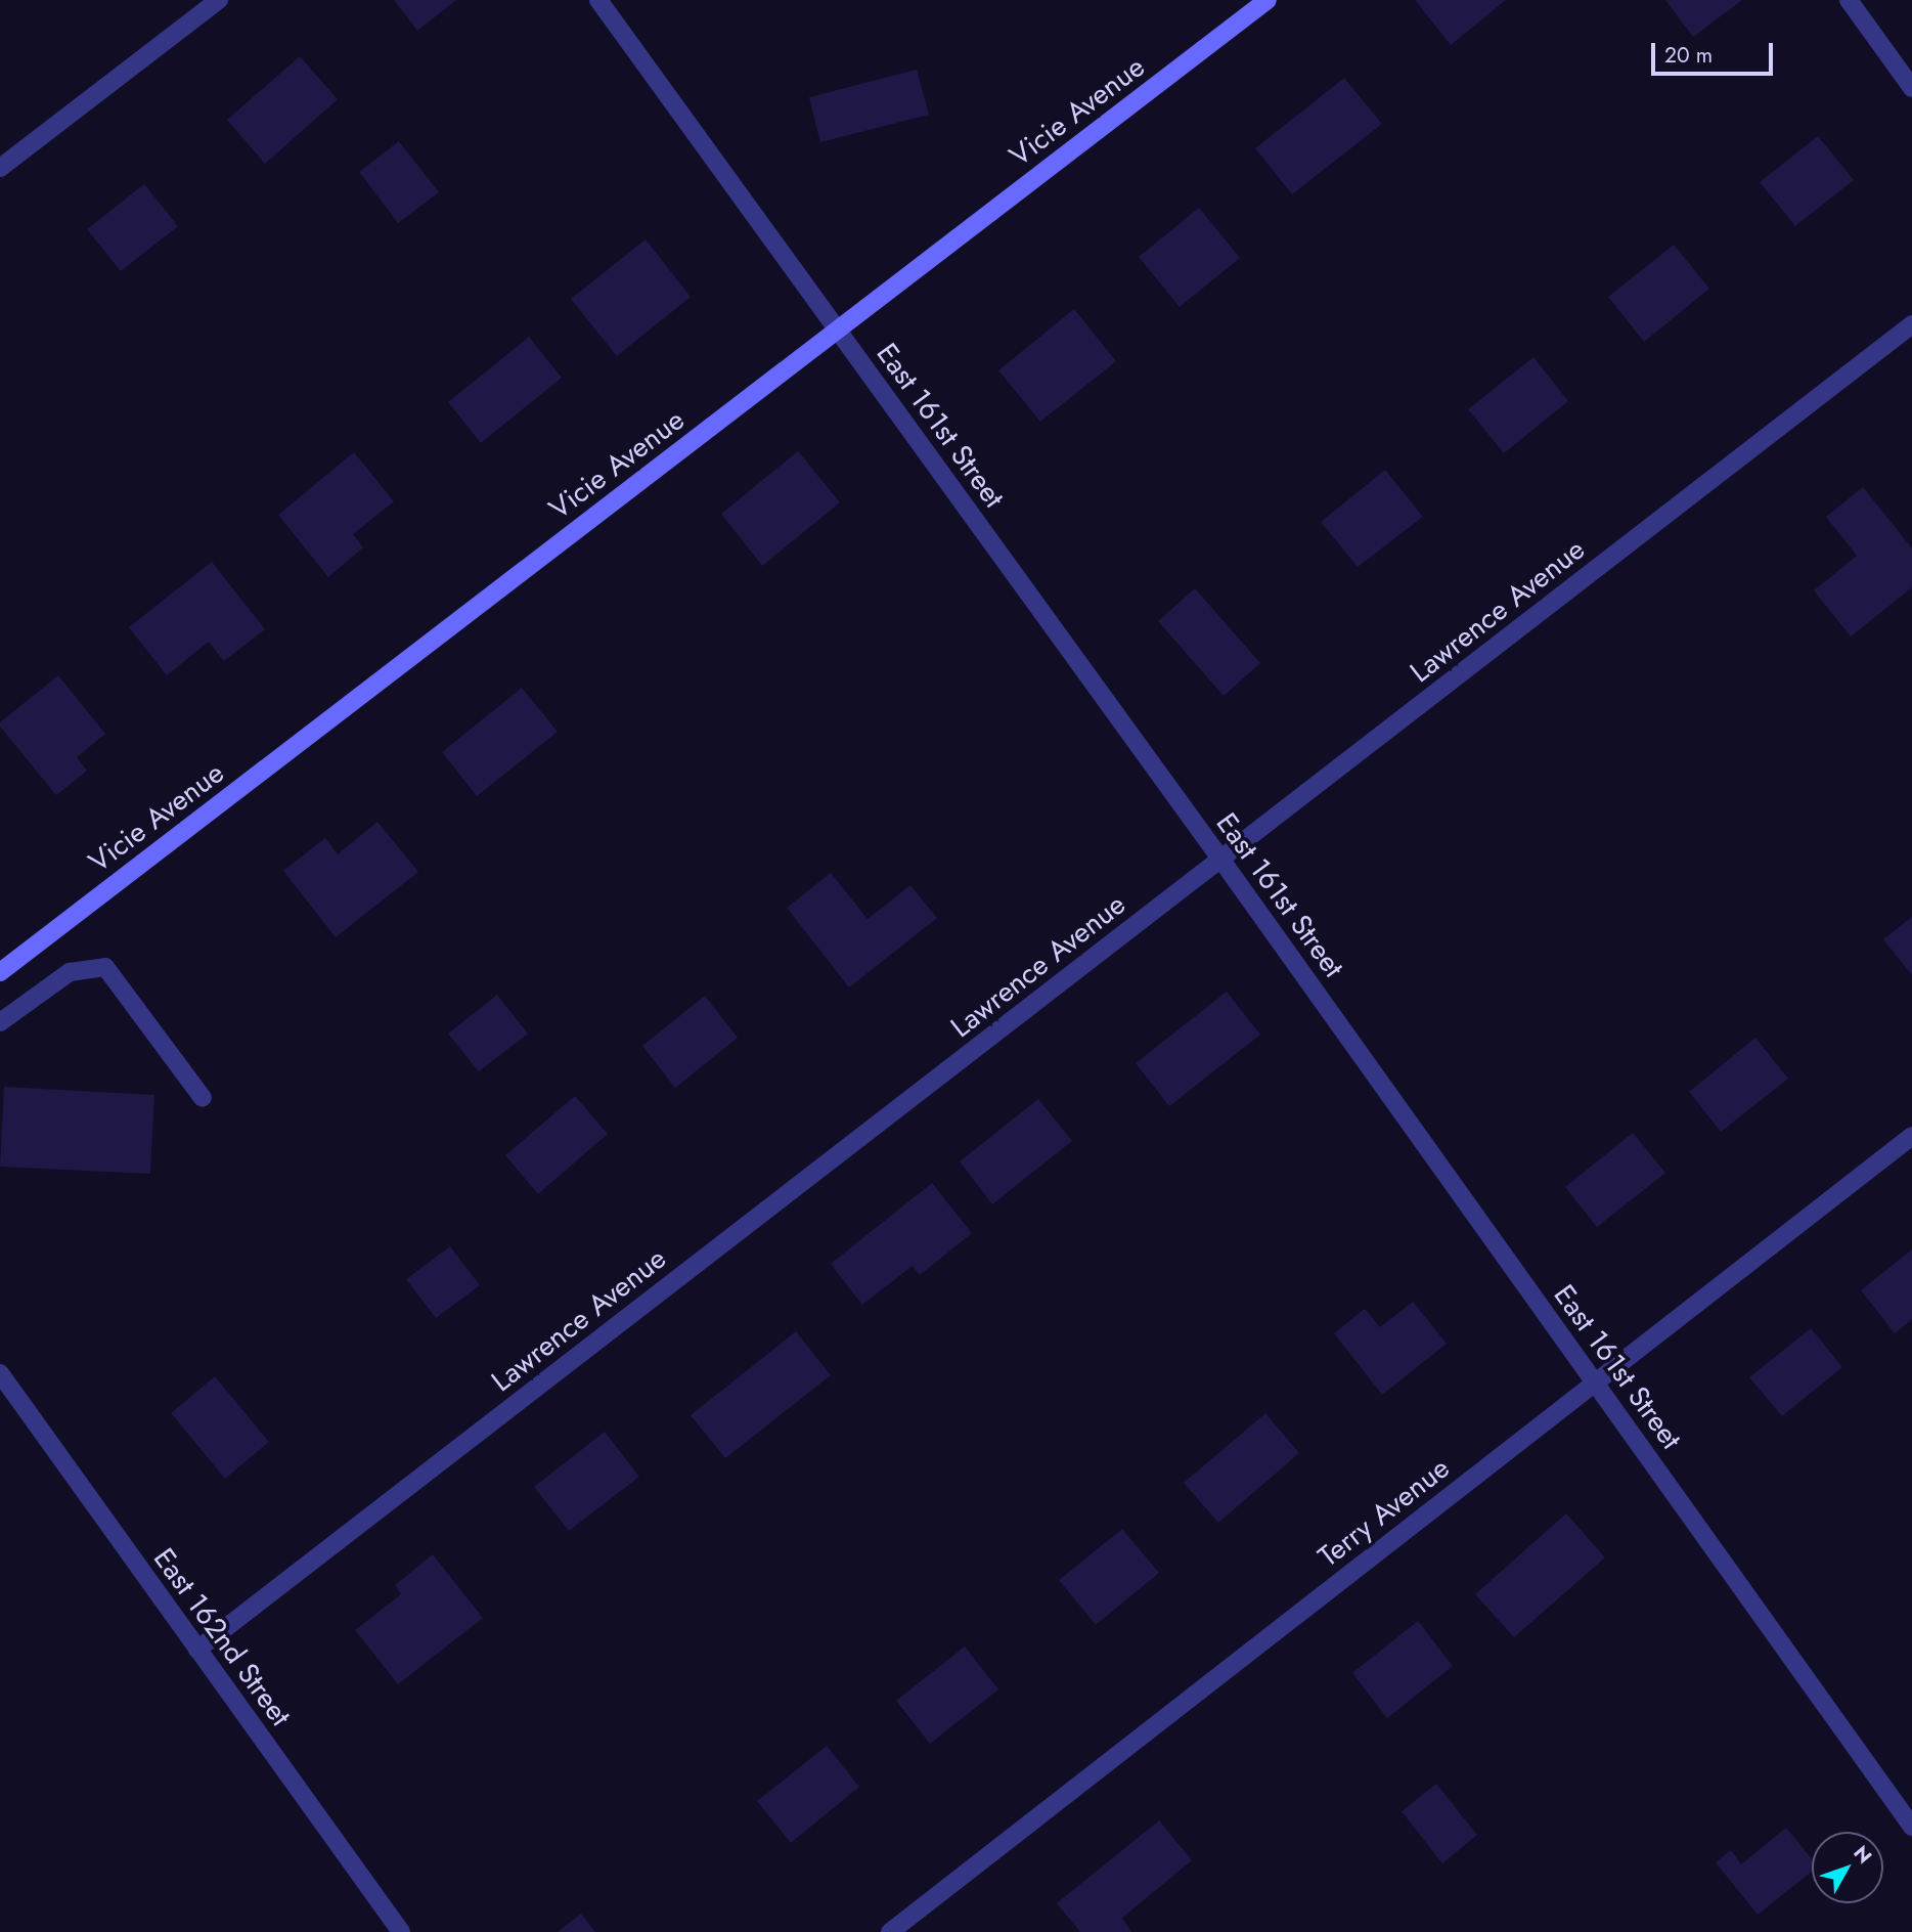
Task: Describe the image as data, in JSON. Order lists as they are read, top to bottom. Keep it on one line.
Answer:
{"streets":{"street":["Vicie Avenue","East 161st Street","Lawrence Avenue","Terry Avenue","East 162nd Street"]},"crossings":[["Vicie Avenue","East 161st Street"],["East 161st Street","Lawrence Avenue"],["East 161st Street","Terry Avenue"],["Lawrence Avenue","East 162nd Street"]],"scale_bar":"20 m","north":"top right"}
